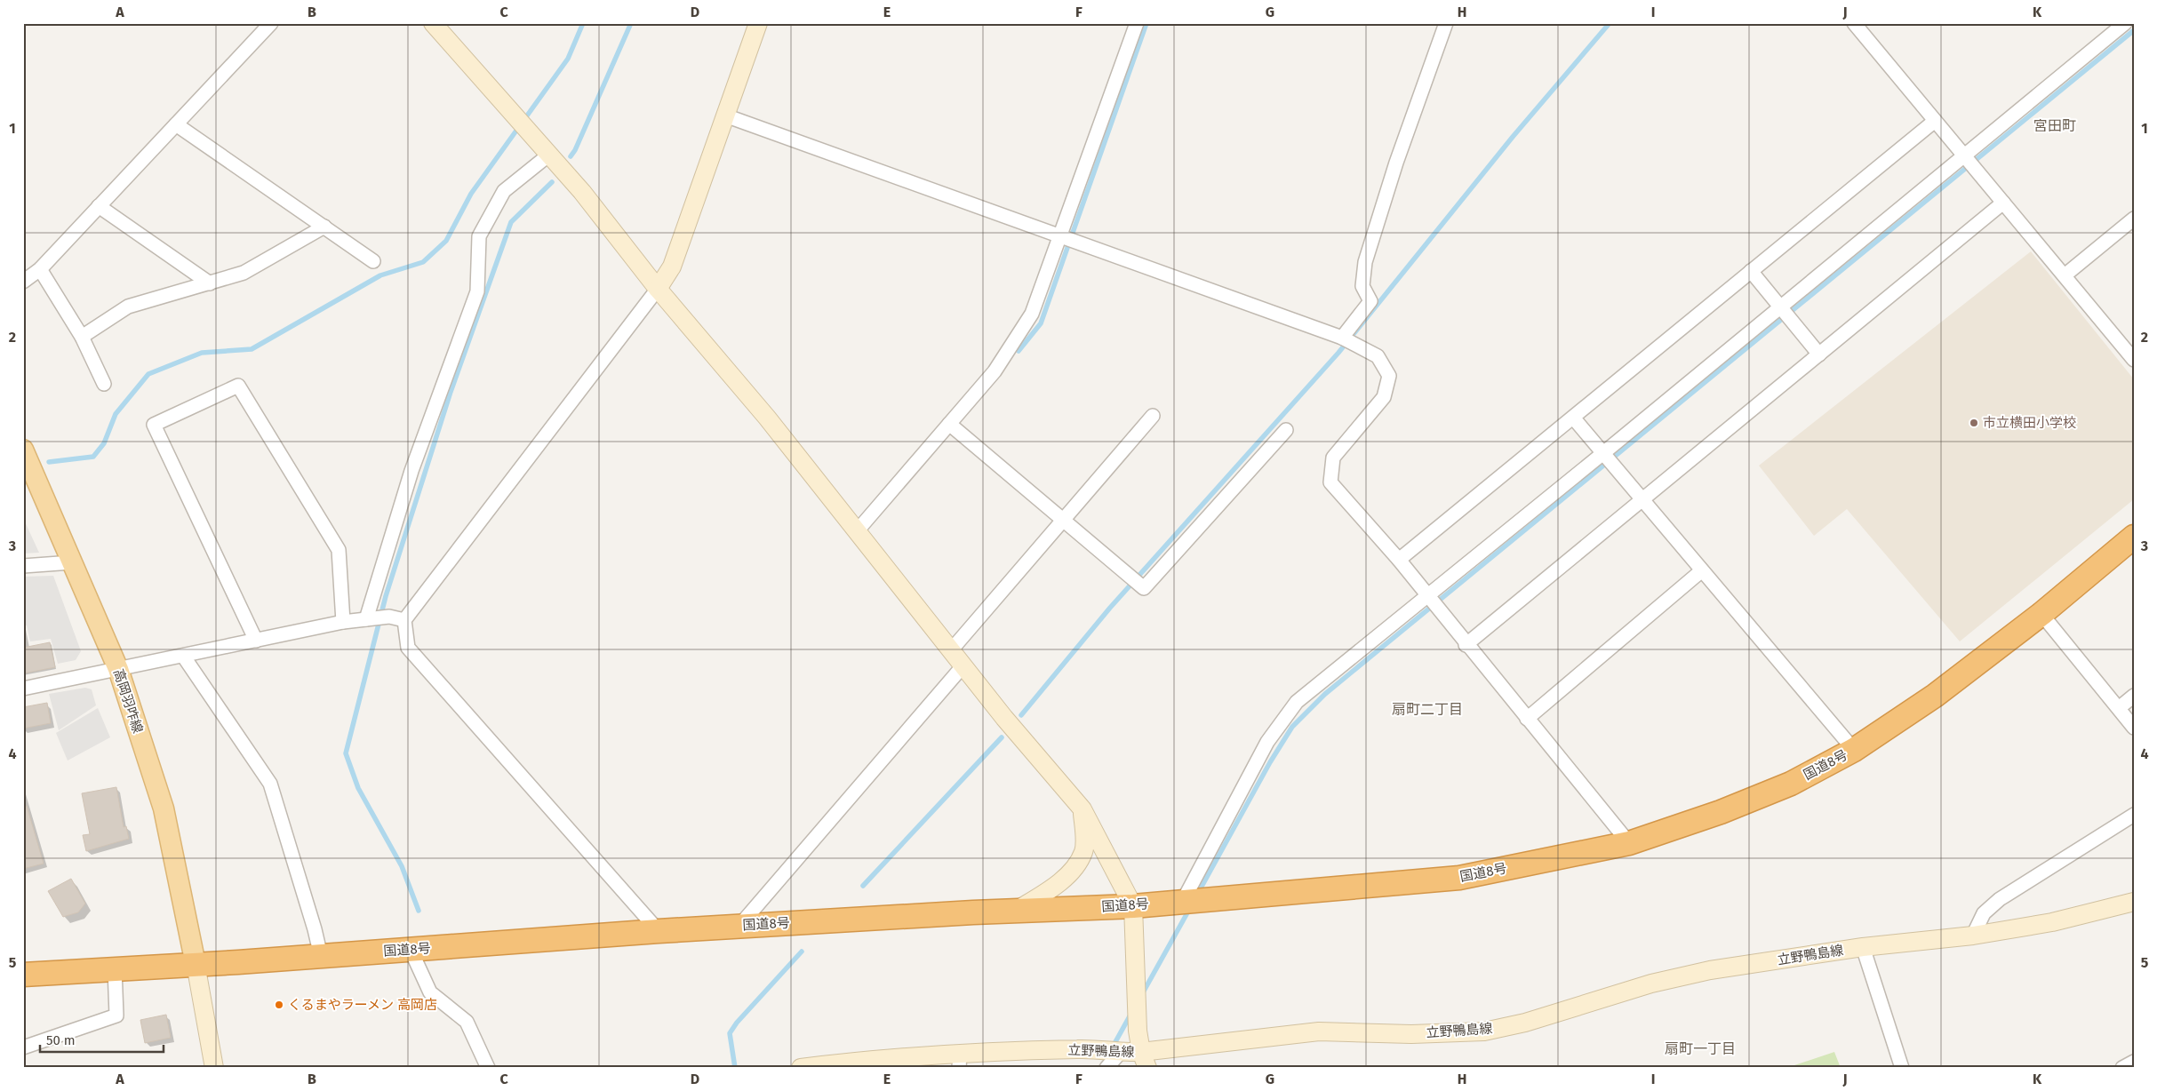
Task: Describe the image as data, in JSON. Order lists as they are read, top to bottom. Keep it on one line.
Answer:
{"streets":{"highway":["国道8号"],"main road":["高岡羽咋線"],"street":["立野鴨島線"]},"crossings":[["高岡羽咋線","国道8号"]],"districts":["宮田町","扇町二丁目","扇町一丁目"],"places":["市立横田小学校","くるまやラーメン 高岡店"],"scale_bar":"50 m","grid":{"columns":["A","B","C","D","E","F","G","H","I","J","K"],"rows":["1","2","3","4","5"]}}
